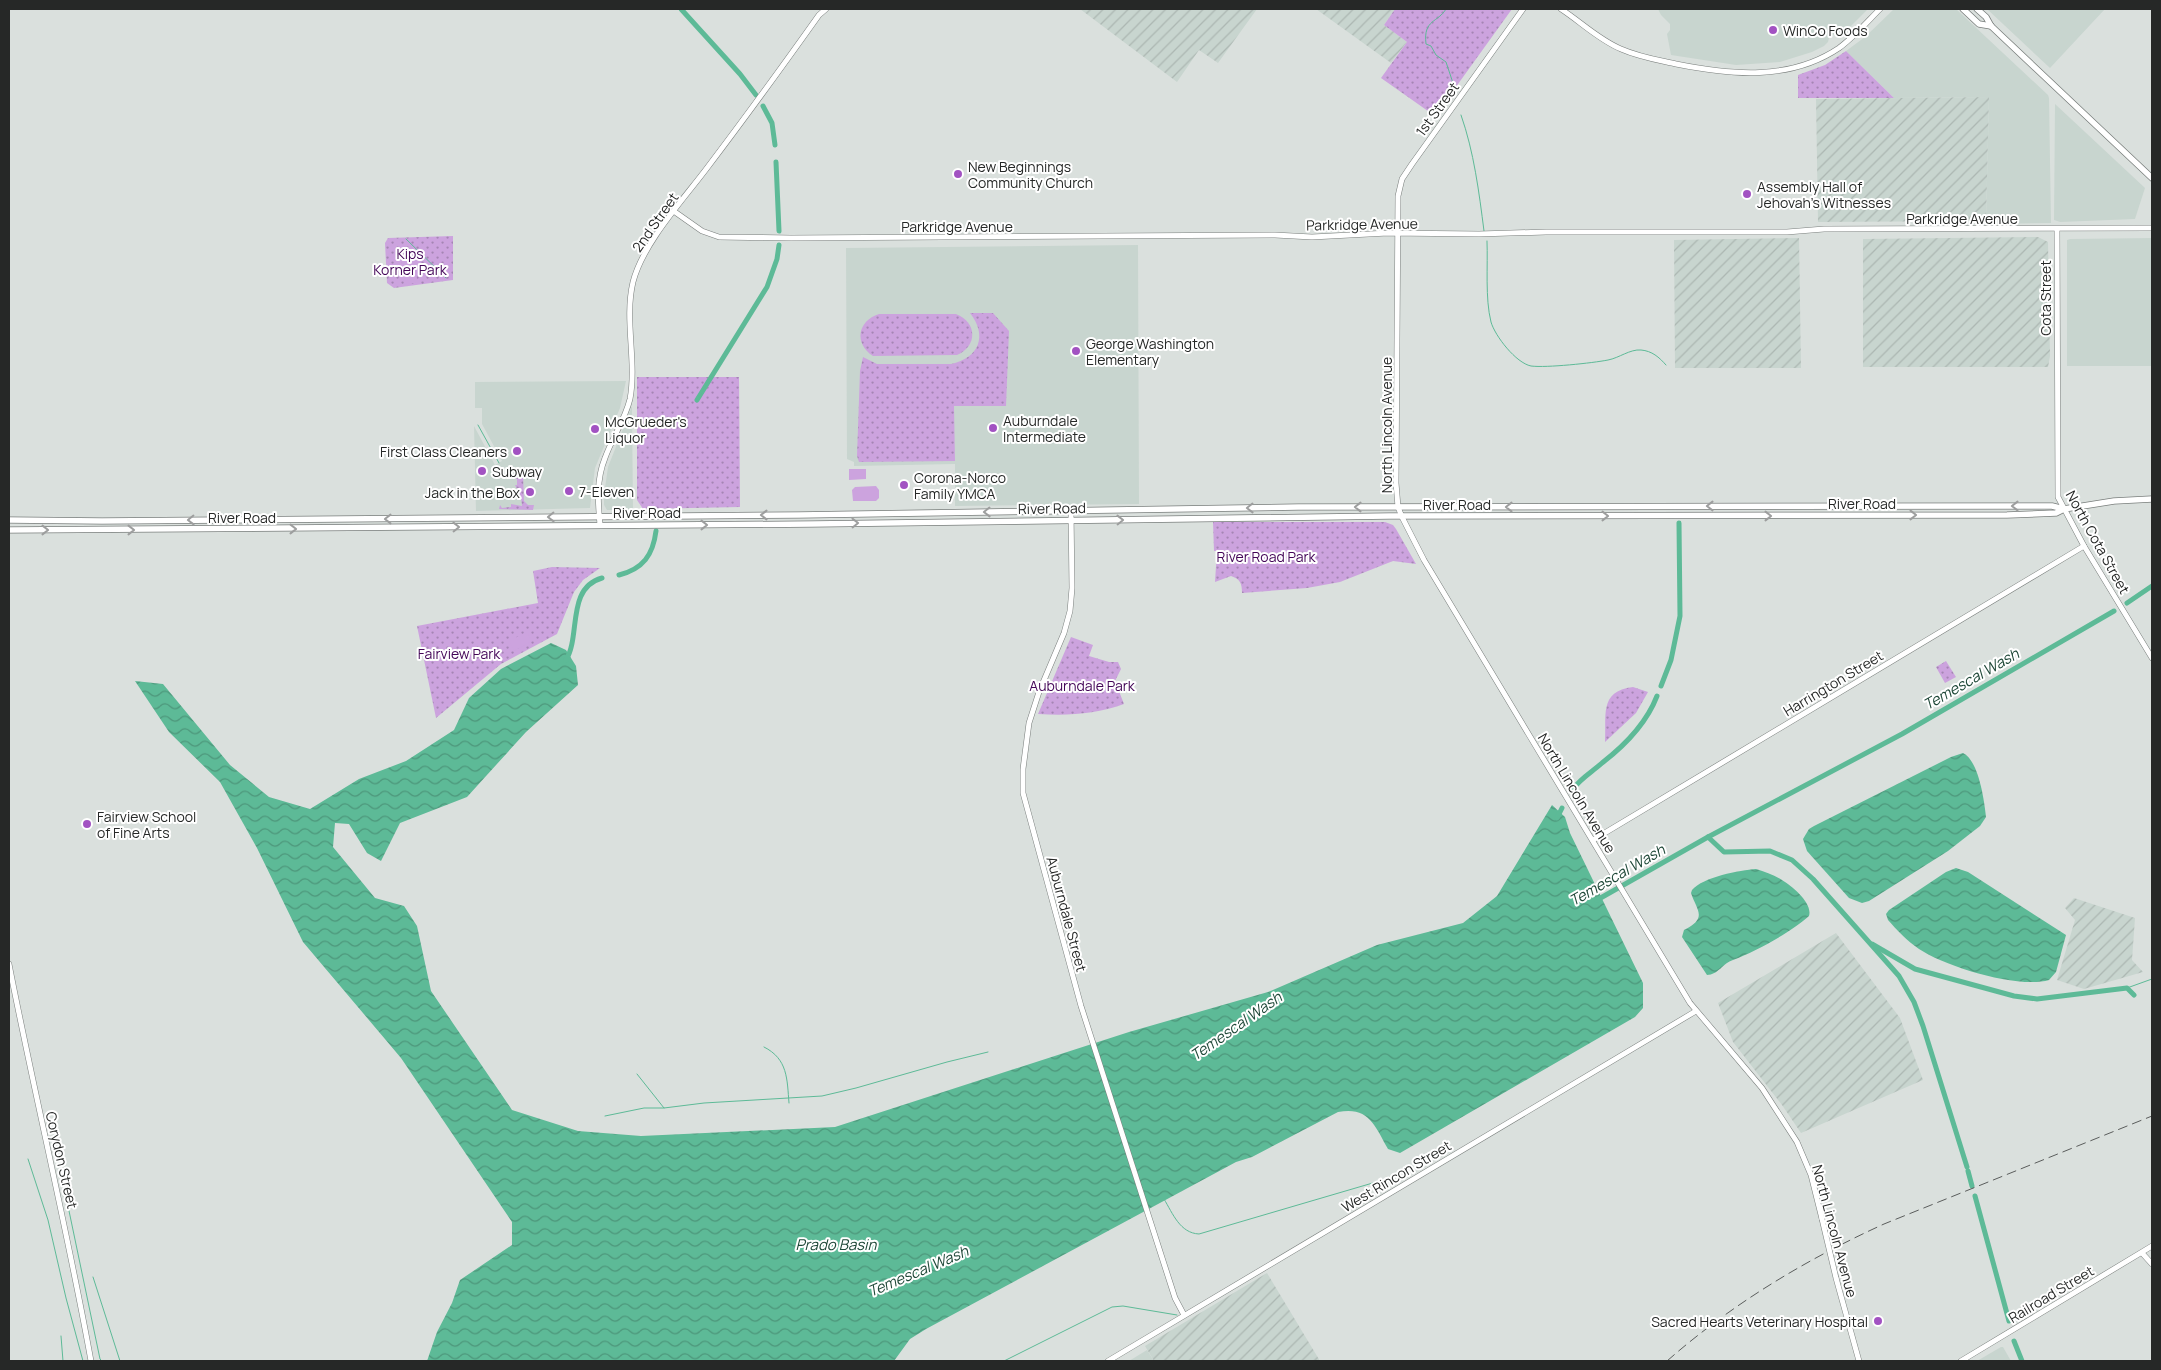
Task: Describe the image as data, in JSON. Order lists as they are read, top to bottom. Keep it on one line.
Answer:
{"streets":{"main road":["River Road"],"street":["1st Street","Parkridge Avenue","2nd Street","Cota Street","North Lincoln Avenue","North Cota Street","Harrington Street","Auburndale Street","Corydon Street","West Rincon Street","Railroad Street"]},"crossings":[["1st Street","Parkridge Avenue"],["1st Street","North Lincoln Avenue"],["Parkridge Avenue","2nd Street"],["Parkridge Avenue","Cota Street"],["Parkridge Avenue","North Lincoln Avenue"],["2nd Street","River Road"],["Cota Street","North Cota Street"],["North Lincoln Avenue","River Road"],["North Lincoln Avenue","Harrington Street"],["North Lincoln Avenue","West Rincon Street"],["River Road","North Cota Street"],["River Road","Auburndale Street"],["North Cota Street","Harrington Street"],["Auburndale Street","West Rincon Street"]],"water":["Temescal Wash","Prado Basin"],"parks":["Kips Korner Park","River Road Park","Fairview Park","Auburndale Park"],"places":["WinCo Foods","New Beginnings Community Church","Assembly Hall of Jehovah's Witnesses","George Washington Elementary","Auburndale Intermediate","McGrueder's Liquor","First Class Cleaners","Subway","Corona-Norco Family YMCA","7-Eleven","Jack in the Box","Fairview School of Fine Arts","Sacred Hearts Veterinary Hospital"]}
